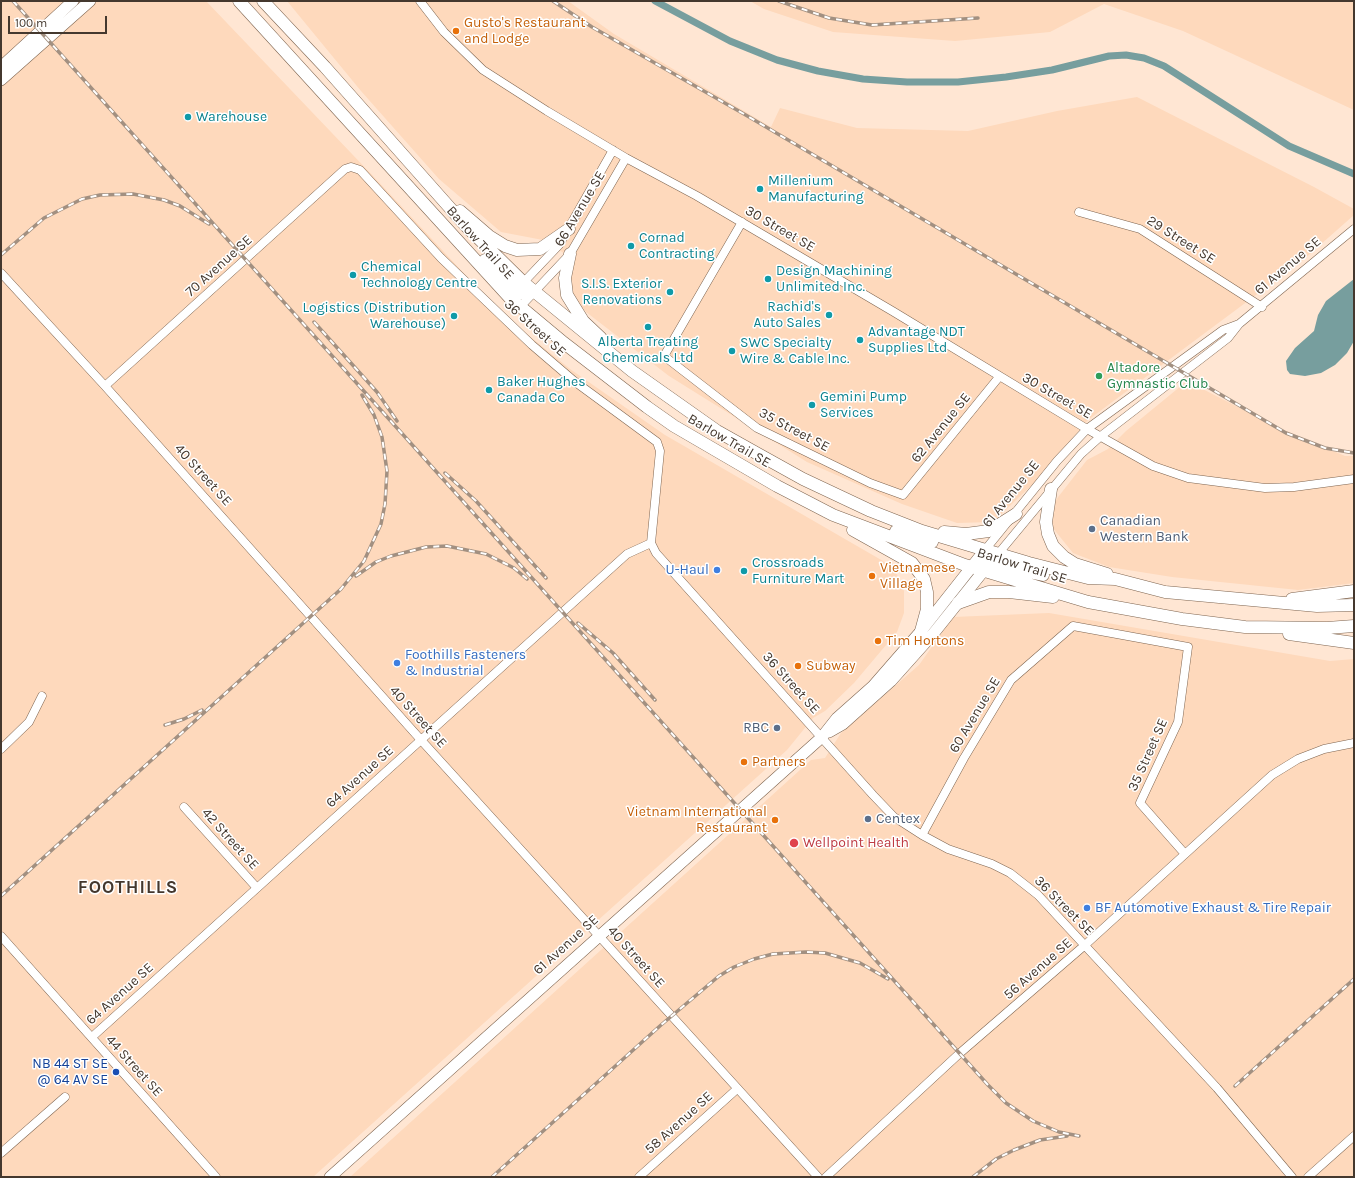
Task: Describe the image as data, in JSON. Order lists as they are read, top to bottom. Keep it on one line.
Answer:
{"streets":{"main road":["Barlow Trail SE"],"street":["66 Avenue SE","30 Street SE","29 Street SE","70 Avenue SE","61 Avenue SE","36 Street SE","62 Avenue SE","35 Street SE","40 Street SE","60 Avenue SE","64 Avenue SE","42 Street SE","56 Avenue SE","44 Street SE","58 Avenue SE"]},"crossings":[["66 Avenue SE","30 Street SE"],["66 Avenue SE","Barlow Trail SE"],["30 Street SE","61 Avenue SE"],["30 Street SE","62 Avenue SE"],["30 Street SE","35 Street SE"],["29 Street SE","61 Avenue SE"],["Barlow Trail SE","61 Avenue SE"],["70 Avenue SE","36 Street SE"],["70 Avenue SE","40 Street SE"],["61 Avenue SE","36 Street SE"],["61 Avenue SE","40 Street SE"],["36 Street SE","60 Avenue SE"],["36 Street SE","64 Avenue SE"],["36 Street SE","56 Avenue SE"],["62 Avenue SE","35 Street SE"],["35 Street SE","60 Avenue SE"],["35 Street SE","56 Avenue SE"],["40 Street SE","64 Avenue SE"],["40 Street SE","58 Avenue SE"],["64 Avenue SE","42 Street SE"],["64 Avenue SE","44 Street SE"]],"districts":["FOOTHILLS"],"places":["Gusto's Restaurant and Lodge","Warehouse","Millenium Manufacturing","Cornad Contracting","Chemical Technology Centre","Design Machining Unlimited Inc.","S.I.S. Exterior Renovations","Rachid's Auto Sales","Logistics (Distribution Warehouse)","Alberta Treating Chemicals Ltd","Advantage NDT Supplies Ltd","SWC Specialty Wire & Cable Inc.","Altadore Gymnastic Club","Baker Hughes Canada Co","Gemini Pump Services","Canadian Western Bank","U-Haul","Crossroads Furniture Mart","Vietnamese Village","Tim Hortons","Foothills Fasteners & Industrial","Subway","RBC","Partners","Centex","Vietnam International Restaurant","Wellpoint Health","BF Automotive Exhaust & Tire Repair","NB 44 ST SE @ 64 AV SE"],"scale_bar":"100 m"}
